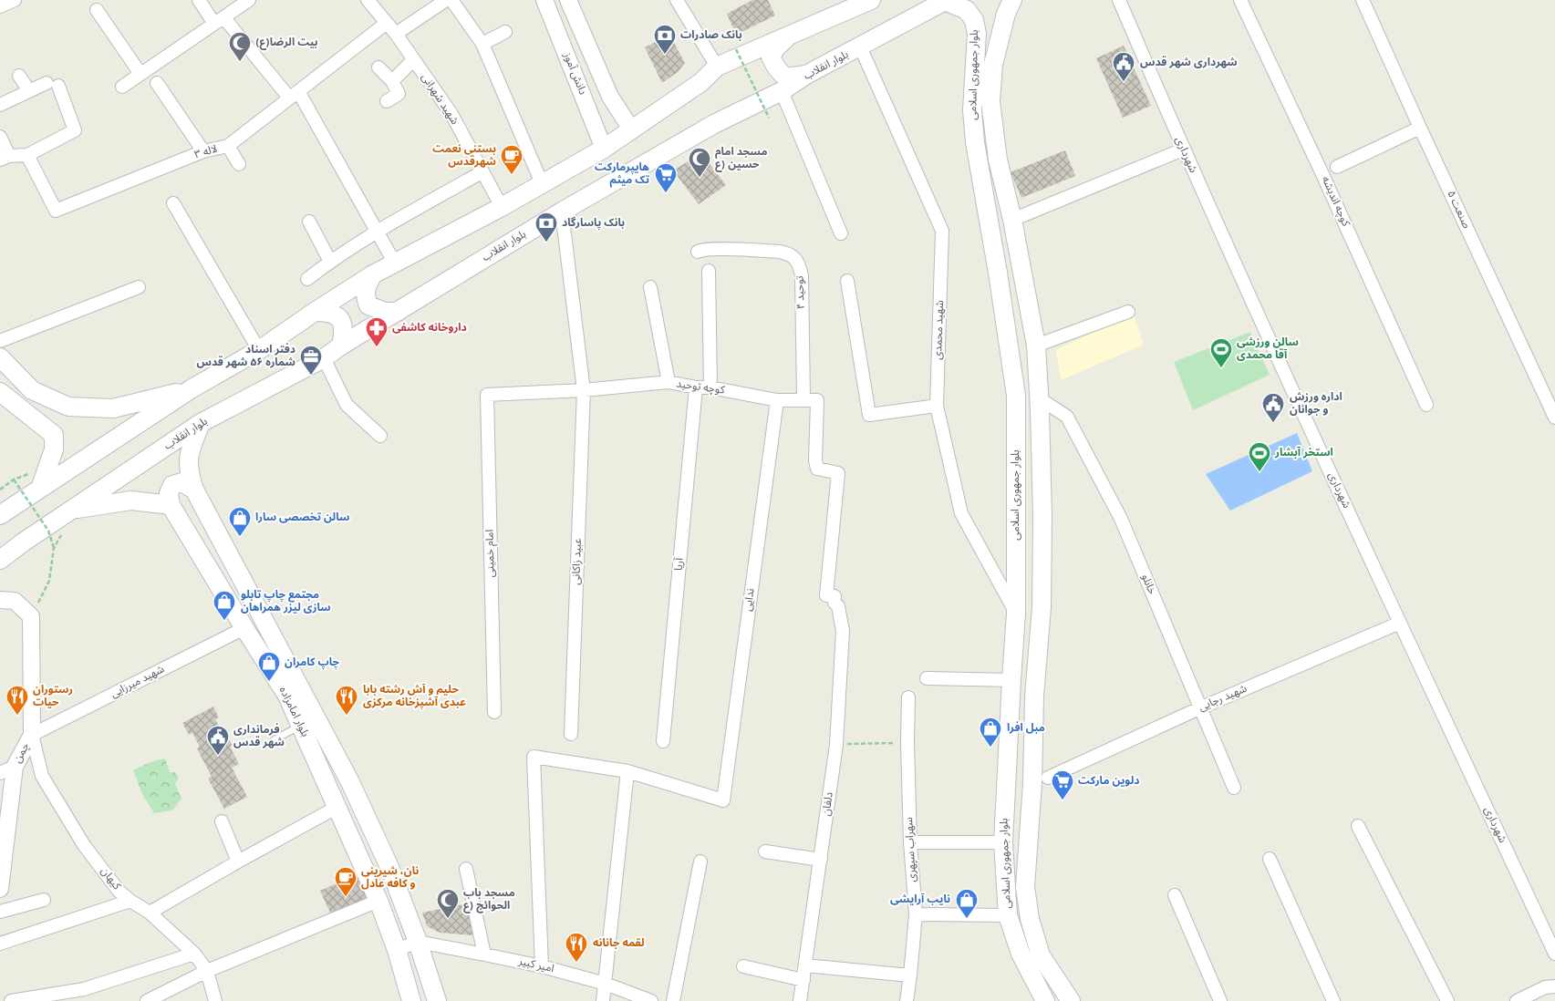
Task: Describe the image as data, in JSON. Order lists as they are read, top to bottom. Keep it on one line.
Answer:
{"streets":{"main road":["بلوار انقلاب","بلوار جمهوری اسلامی","بلوار امامزاده"],"street":["دانش آموز","شهید شهرانی","لاله ۳","شهرداری","کوچه اندیشه","صنعت ۵","توحید ۴","شهید محمدی","کوچه توحید","امام خمینی","عبید زاکانی","آریا","خانلو","ندایی","شهید میرزایی","شهید رجایی","چمن","دلفان","سهراب سپهری","کیهان","امیر کبیر"]},"crossings":[["بلوار انقلاب","بلوار جمهوری اسلامی"],["بلوار انقلاب","شهید محمدی"],["بلوار انقلاب","عبید زاکانی"],["بلوار انقلاب","بلوار امامزاده"],["بلوار جمهوری اسلامی","شهید محمدی"],["بلوار جمهوری اسلامی","خانلو"],["شهید شهرانی","لاله ۳"],["شهرداری","شهید رجایی"],["توحید ۴","کوچه توحید"],["کوچه توحید","امام خمینی"],["کوچه توحید","عبید زاکانی"],["کوچه توحید","آریا"],["کوچه توحید","ندایی"],["کوچه توحید","دلفان"],["خانلو","شهید رجایی"],["شهید میرزایی","بلوار امامزاده"],["شهید میرزایی","چمن"],["شهید میرزایی","کیهان"],["بلوار امامزاده","امیر کبیر"],["چمن","کیهان"]],"places":{"bank":["بانک صادرات","بانک پاسارگاد"],"mosque":["بیت الرضا(ع)","مسجد امام حسین (ع","مسجد باب الحوائج (ع"],"public building":["شهرداری شهر قدس","اداره ورزش و جوانان","فرمانداری شهر قدس"],"cafe":["بستنی نعمت شهرقدس","نان، شیرینی و کافه عادل"],"supermarket":["هایپرمارکت تک میثم","دلوین مارکت"],"pharmacy":["داروخانه کاشفی"],"sports":["سالن ورزشی آقا محمدی","استخر آبشار"],"office":["دفتر اسناد شماره ۵۶ شهر قدس"],"shop":["سالن تخصصی سارا","مجتمع چاپ تابلو سازی لیزر همراهان","چاپ کامران","مبل افرا","نایب آرایشی"],"restaurant":["رستوران حیات","حلیم و آش رشته بابا عبدی آشپزخانه مرکزی","لقمه جانانه"]}}
